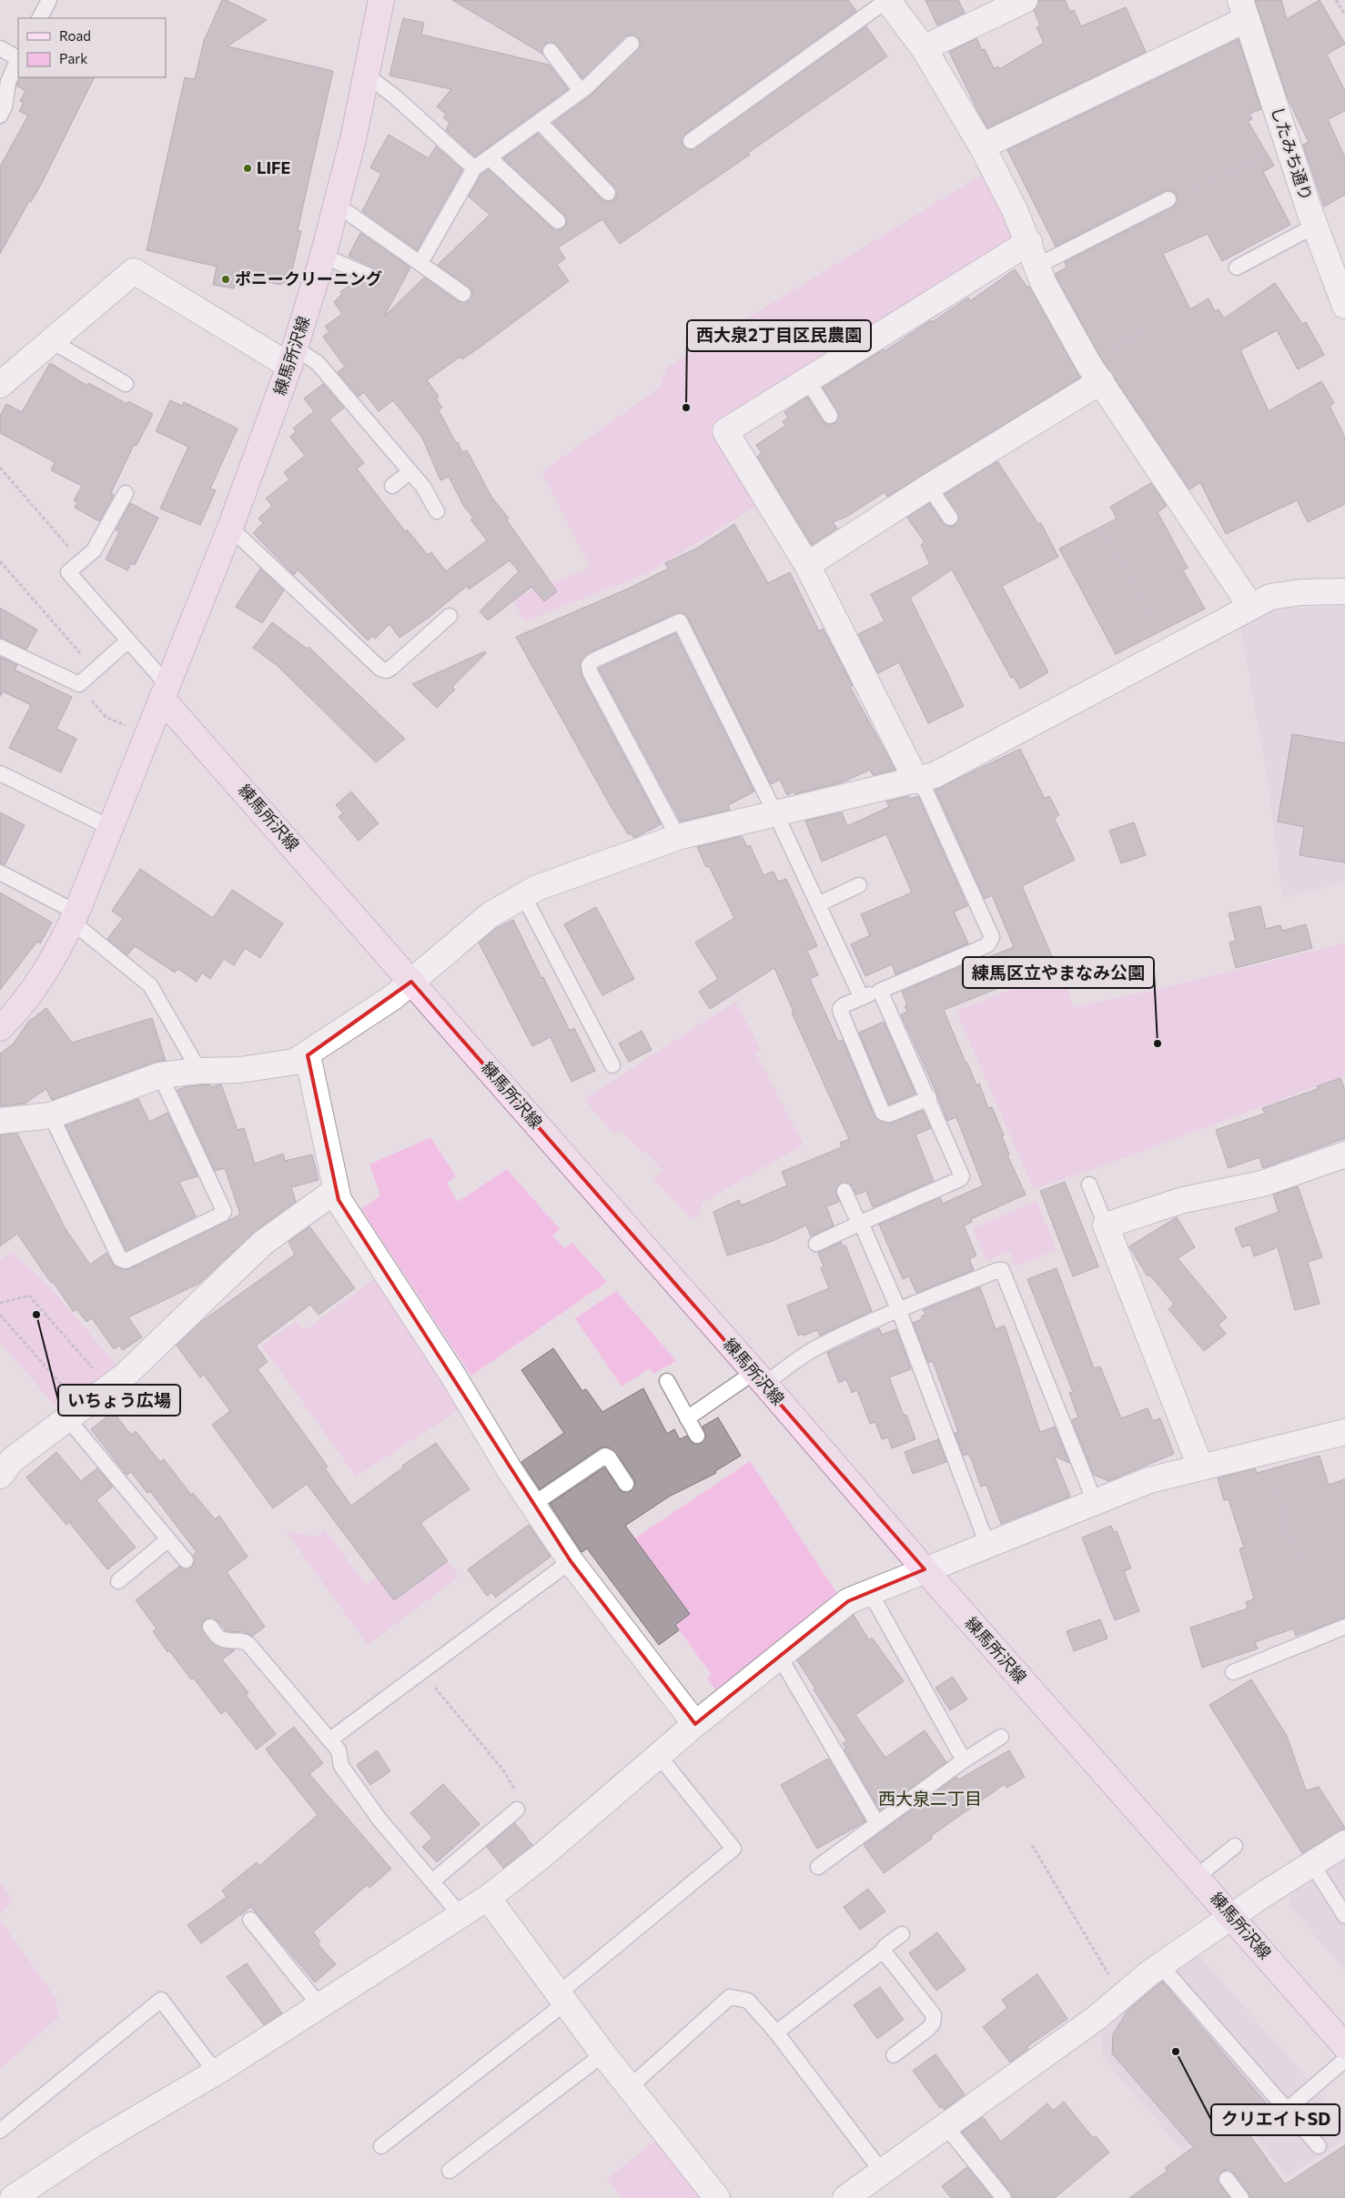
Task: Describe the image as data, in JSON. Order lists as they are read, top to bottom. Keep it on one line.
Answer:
{"streets":{"main road":["練馬所沢線"],"street":["したみち通り"]},"districts":["西大泉二丁目"],"places":["LIFE","ポニークリーニング","西大泉2丁目区民農園","練馬区立やまなみ公園","いちょう広場","クリエイトSD"],"legend":["Road","Park"]}
